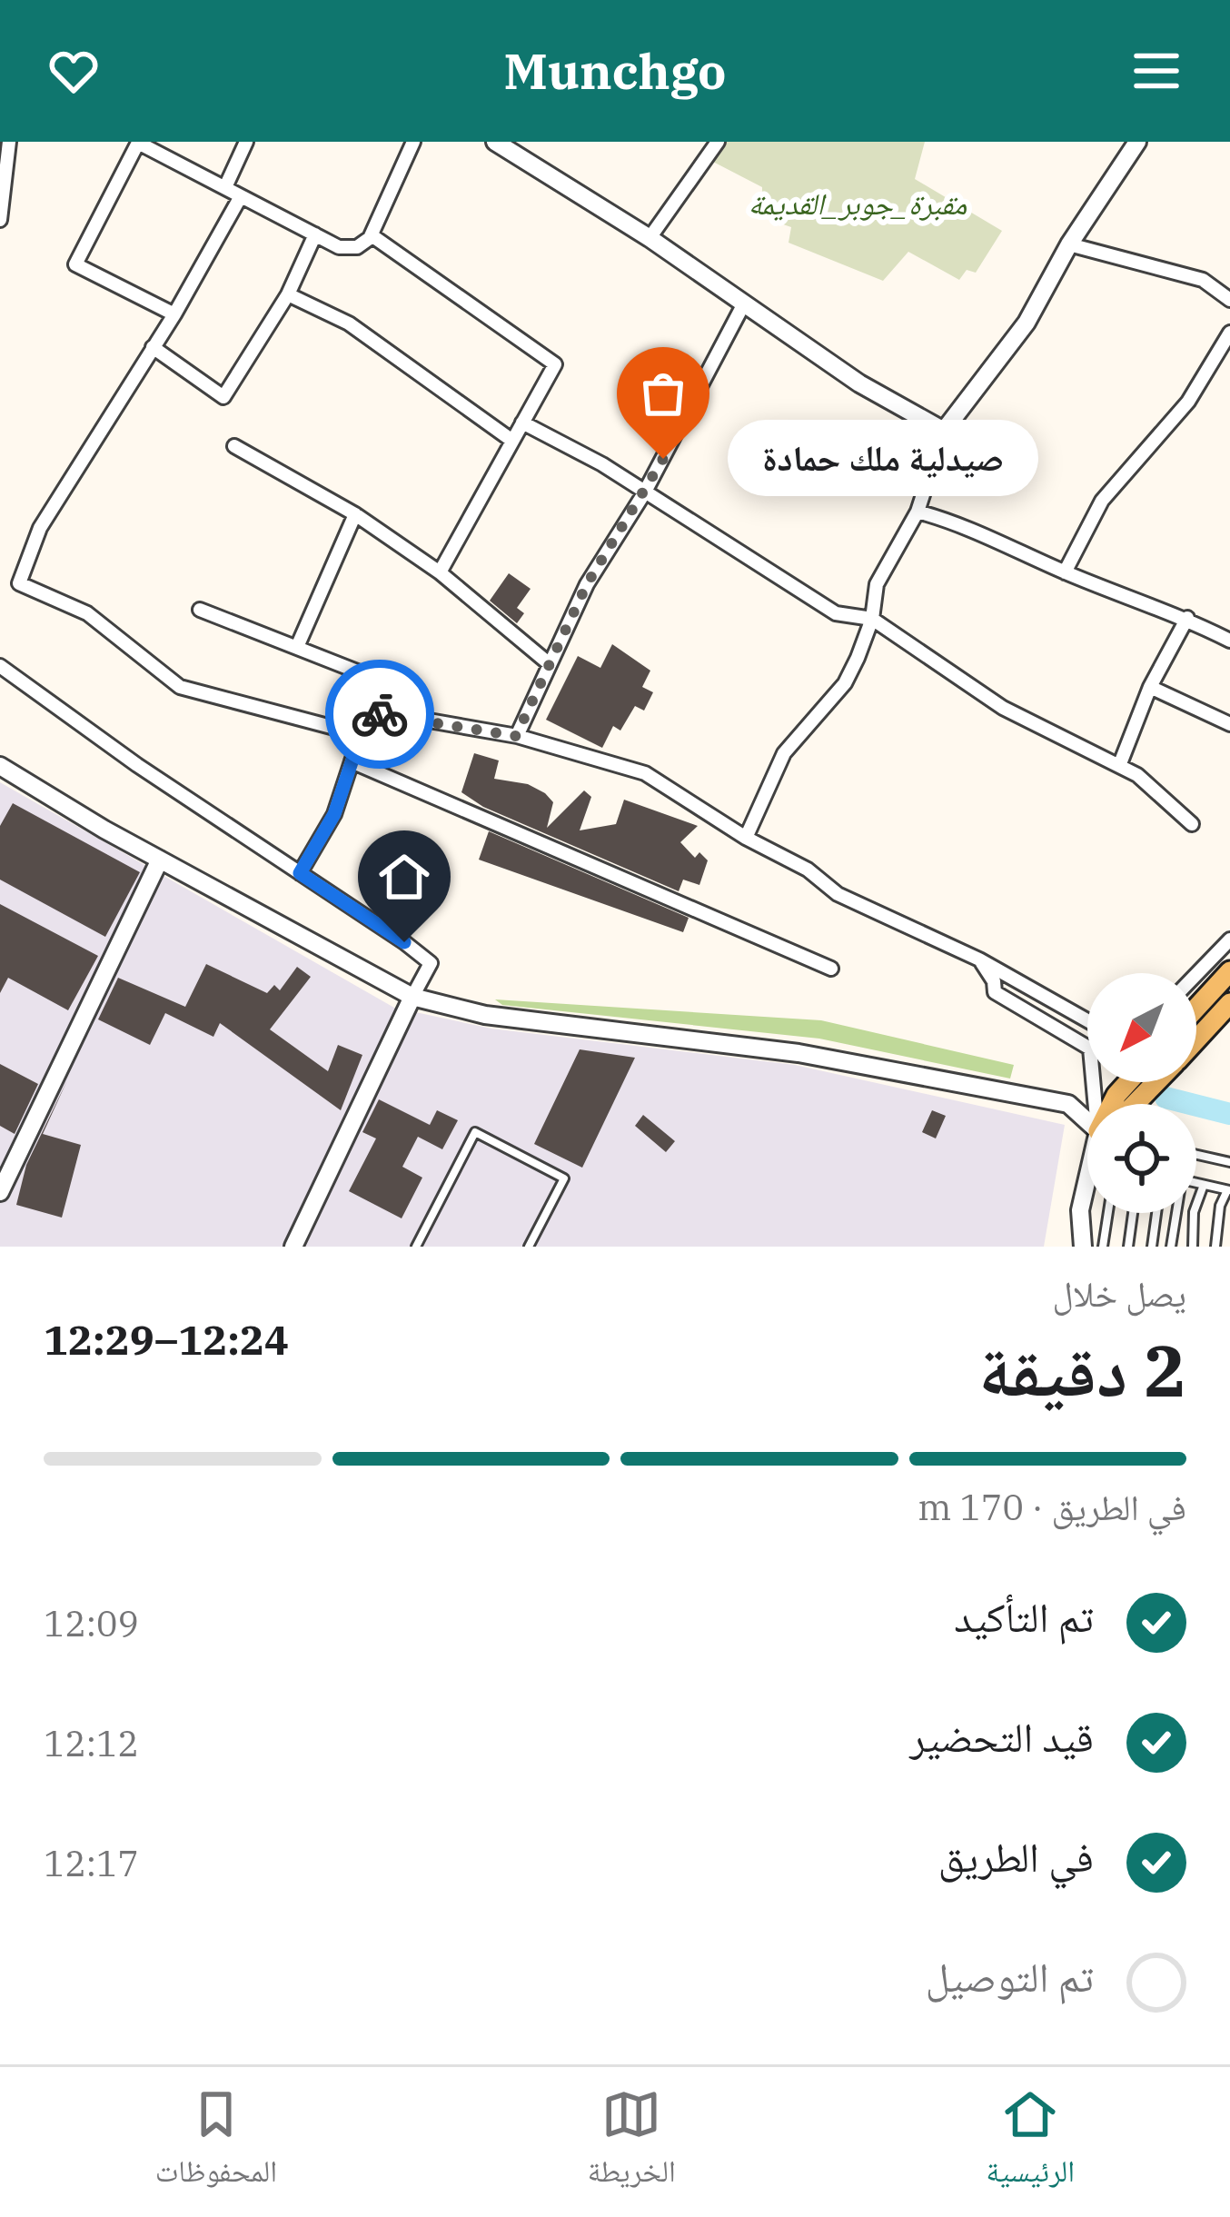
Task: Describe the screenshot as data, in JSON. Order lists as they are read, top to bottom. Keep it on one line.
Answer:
{"parks":["مقبرة_جوبر_القديمة"],"places":["صيدلية ملك حمادة"],"north":"bottom left","page":{"header":"Munchgo","bubble":"صيدلية ملك حمادة","heading":["2 دقيقة","يصل خلال","12:24–12:29"],"bar":"في الطريق · 170 m","list":[["تم التأكيد","12:09"],["قيد التحضير","12:12"],["في الطريق","12:17"],"تم التوصيل"],"tabs":["الرئيسية","الخريطة","المحفوظات"]}}
